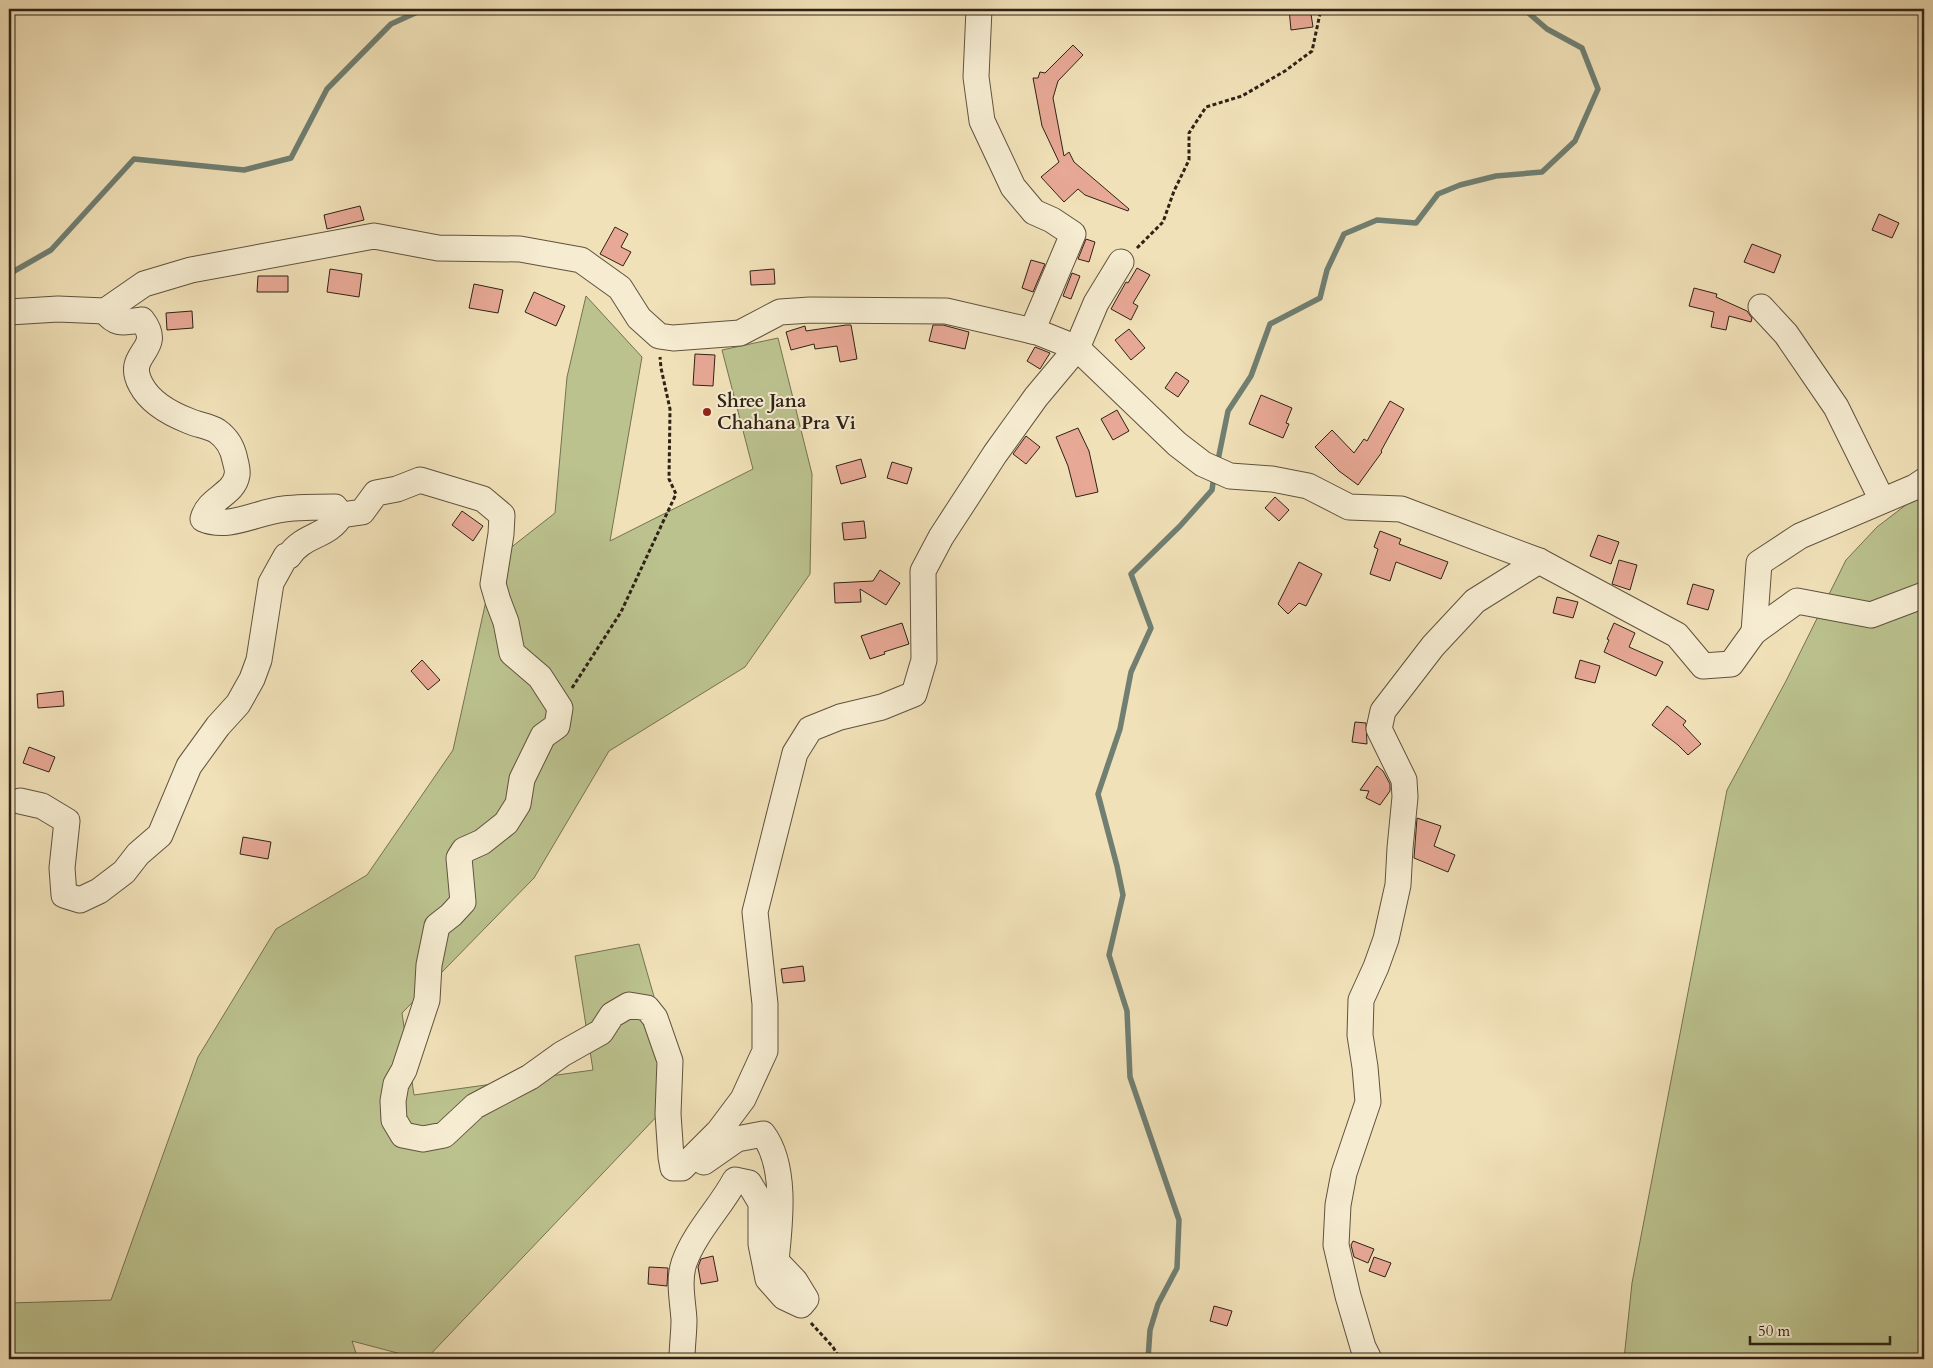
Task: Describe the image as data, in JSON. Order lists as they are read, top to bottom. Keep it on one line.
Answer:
{"places":["Shree Jana Chahana Pra Vi"],"scale_bar":"50 m"}
